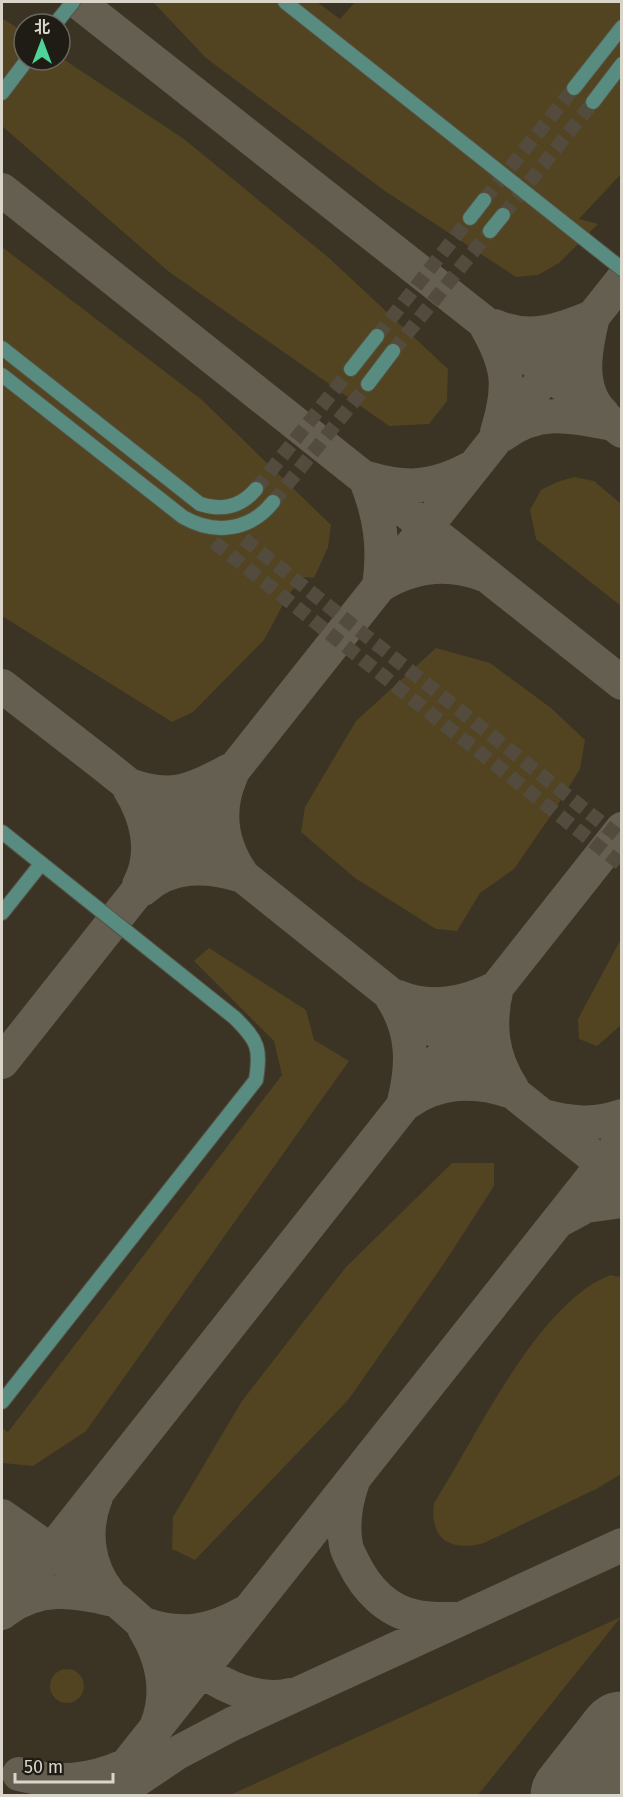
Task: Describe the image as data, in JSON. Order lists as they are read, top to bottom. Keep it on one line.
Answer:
{"scale_bar":"50 m","north":"top"}
